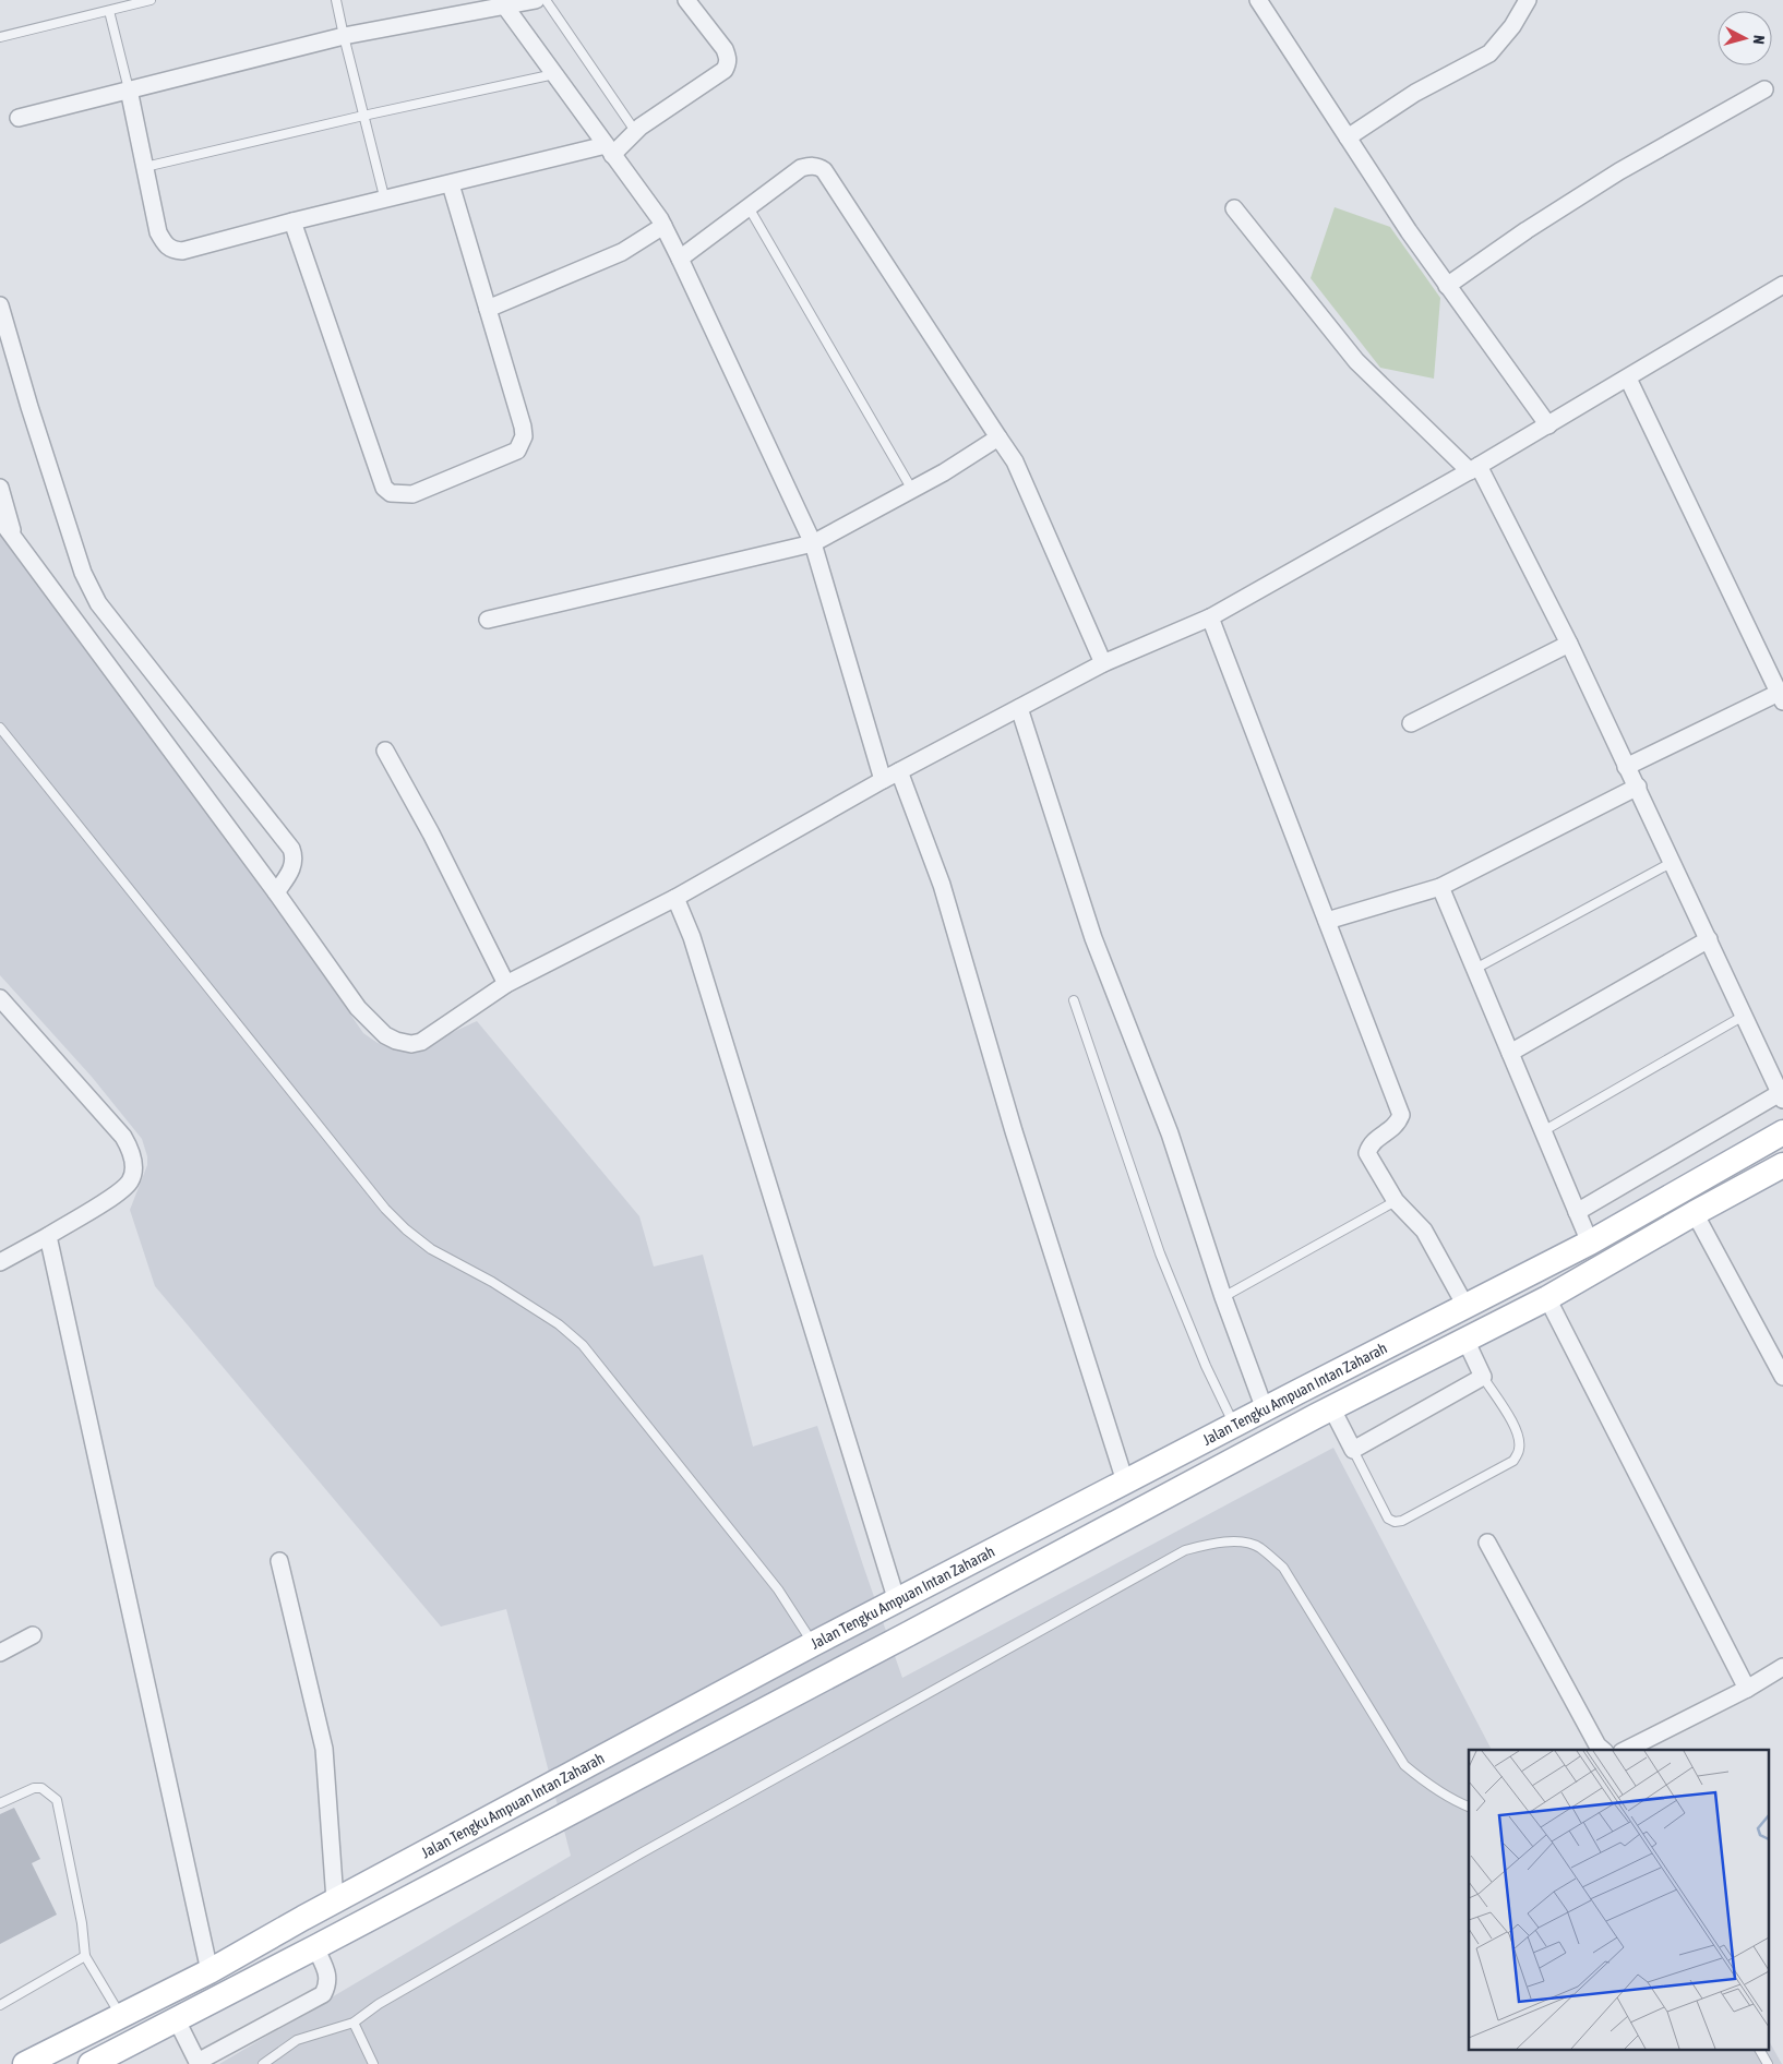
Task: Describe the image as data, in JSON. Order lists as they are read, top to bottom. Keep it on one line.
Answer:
{"streets":{"main road":["Jalan Tengku Ampuan Intan Zaharah"]},"north":"right"}
